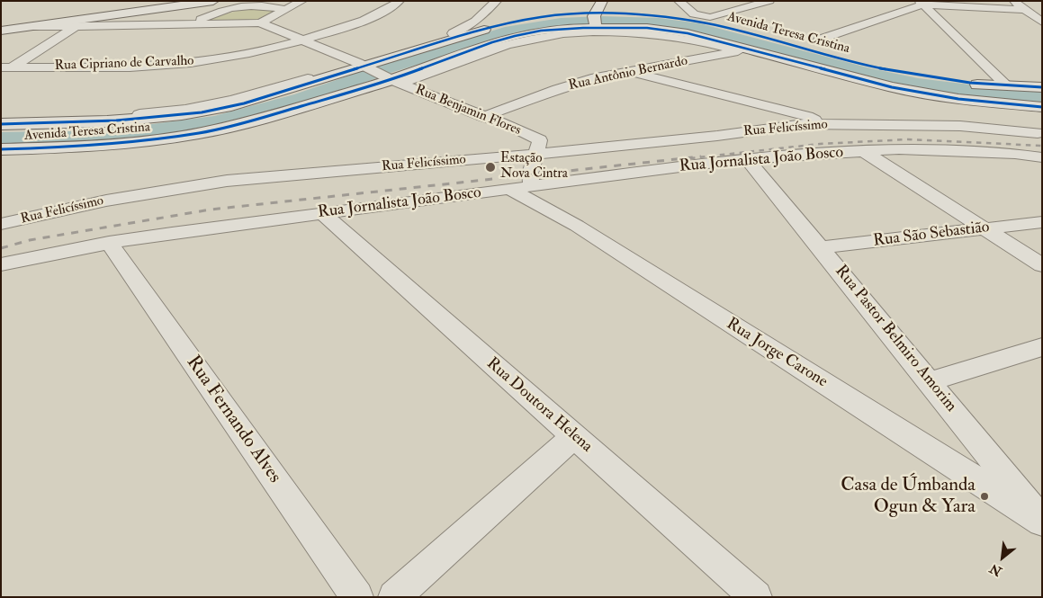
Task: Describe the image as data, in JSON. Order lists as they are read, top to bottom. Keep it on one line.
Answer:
{"streets":{"main road":["Avenida Teresa Cristina"],"street":["Rua Cipriano de Carvalho","Rua Antônio Bernardo","Rua Benjamin Flores","Rua Felicíssimo","Rua Jornalista João Bosco","Rua São Sebastião","Rua Pastor Belmiro Amorim","Rua Jorge Carone","Rua Doutora Helena","Rua Fernando Alves"]},"crossings":[["Avenida Teresa Cristina","Rua Antônio Bernardo"],["Avenida Teresa Cristina","Rua Benjamin Flores"],["Rua Cipriano de Carvalho","Rua Benjamin Flores"],["Rua Antônio Bernardo","Rua Benjamin Flores"],["Rua Benjamin Flores","Rua Felicíssimo"],["Rua Jornalista João Bosco","Rua Pastor Belmiro Amorim"],["Rua Jornalista João Bosco","Rua Jorge Carone"],["Rua Jornalista João Bosco","Rua Doutora Helena"],["Rua Jornalista João Bosco","Rua Fernando Alves"],["Rua São Sebastião","Rua Pastor Belmiro Amorim"],["Rua Pastor Belmiro Amorim","Rua Jorge Carone"]],"places":["Estação Nova Cintra","Casa de Úmbanda Ogun & Yara"],"north":"bottom left"}
